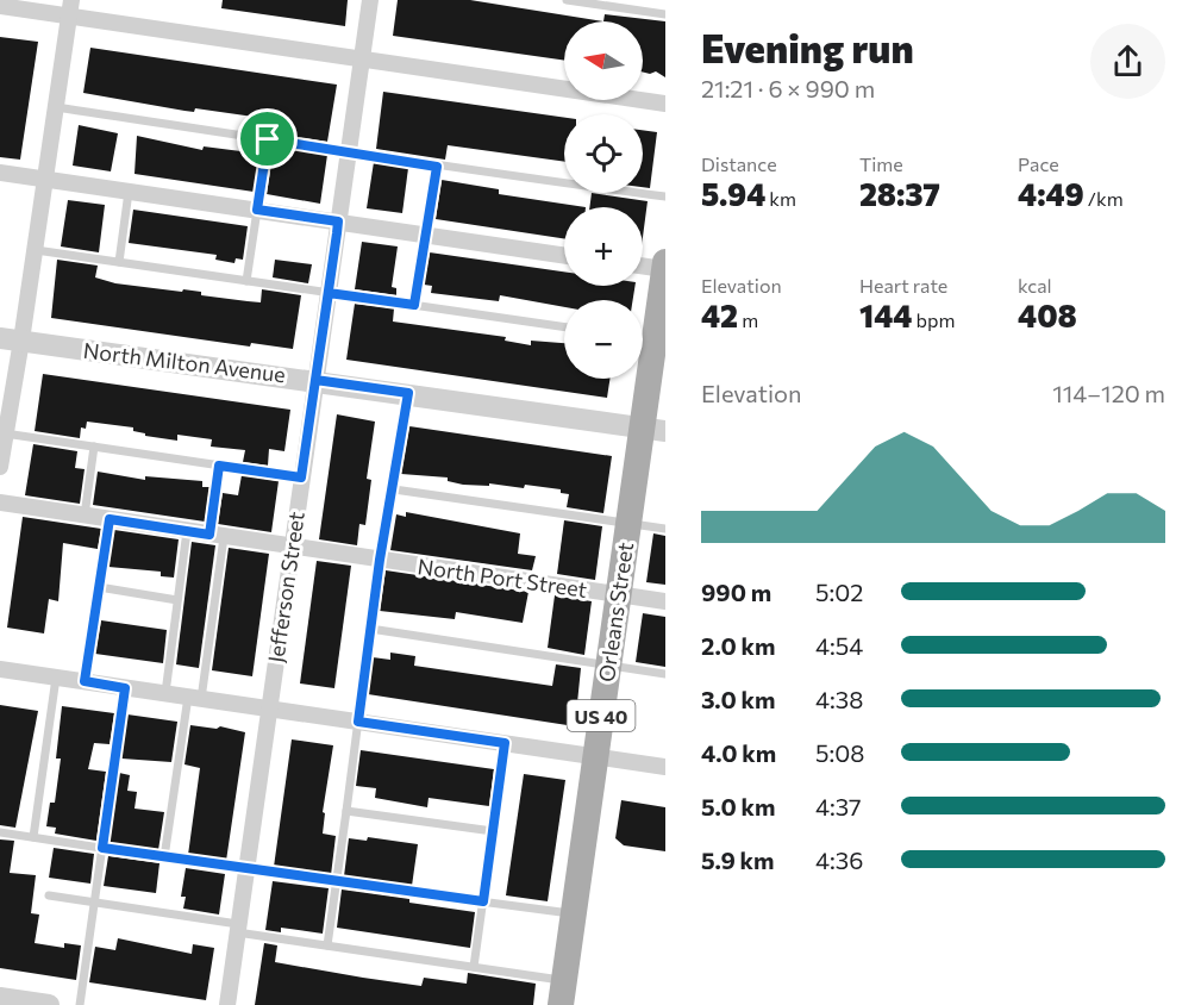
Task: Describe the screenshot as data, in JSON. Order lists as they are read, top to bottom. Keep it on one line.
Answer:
{"streets":{"main road":["Orleans Street","US 40"],"street":["North Milton Avenue","North Port Street","Jefferson Street"]},"crossings":[["North Milton Avenue","Jefferson Street"],["North Milton Avenue","Orleans Street"],["North Port Street","Jefferson Street"],["North Port Street","Orleans Street"]],"north":"left","page":{"heading":["Evening run","21:21 · 6 × 990 m"],"map_buttons":["+","−"],"stats":[["Distance","5.94 km"],["Time","28:37"],["Pace","4:49 /km"],["Elevation","42 m"],["Heart rate","144 bpm"],["kcal","408"]],"chart":["Elevation","114–120 m"],"list":[{"name":"990 m","note":"5:02"},{"name":"2.0 km","note":"4:54"},{"name":"3.0 km","note":"4:38"},{"name":"4.0 km","note":"5:08"},{"name":"5.0 km","note":"4:37"},{"name":"5.9 km","note":"4:36"}]}}
